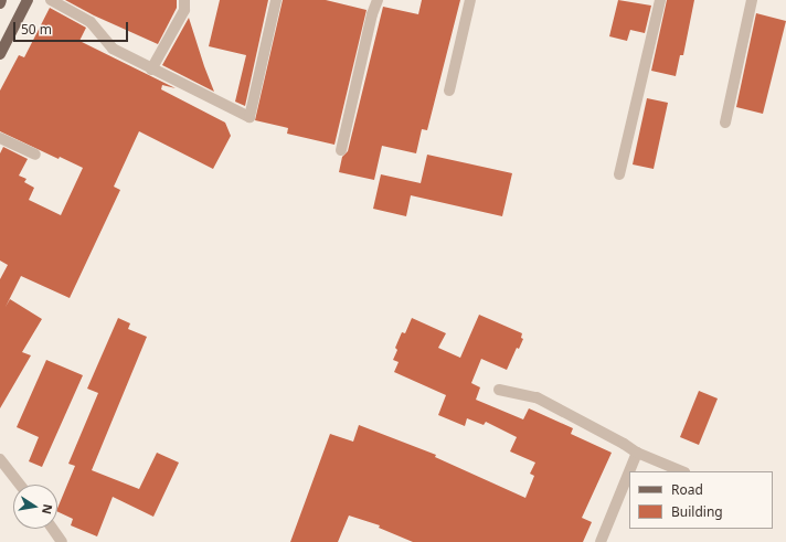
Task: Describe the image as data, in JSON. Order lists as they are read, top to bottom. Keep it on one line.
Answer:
{"legend":["Road","Building"],"scale_bar":"50 m","north":"right"}
